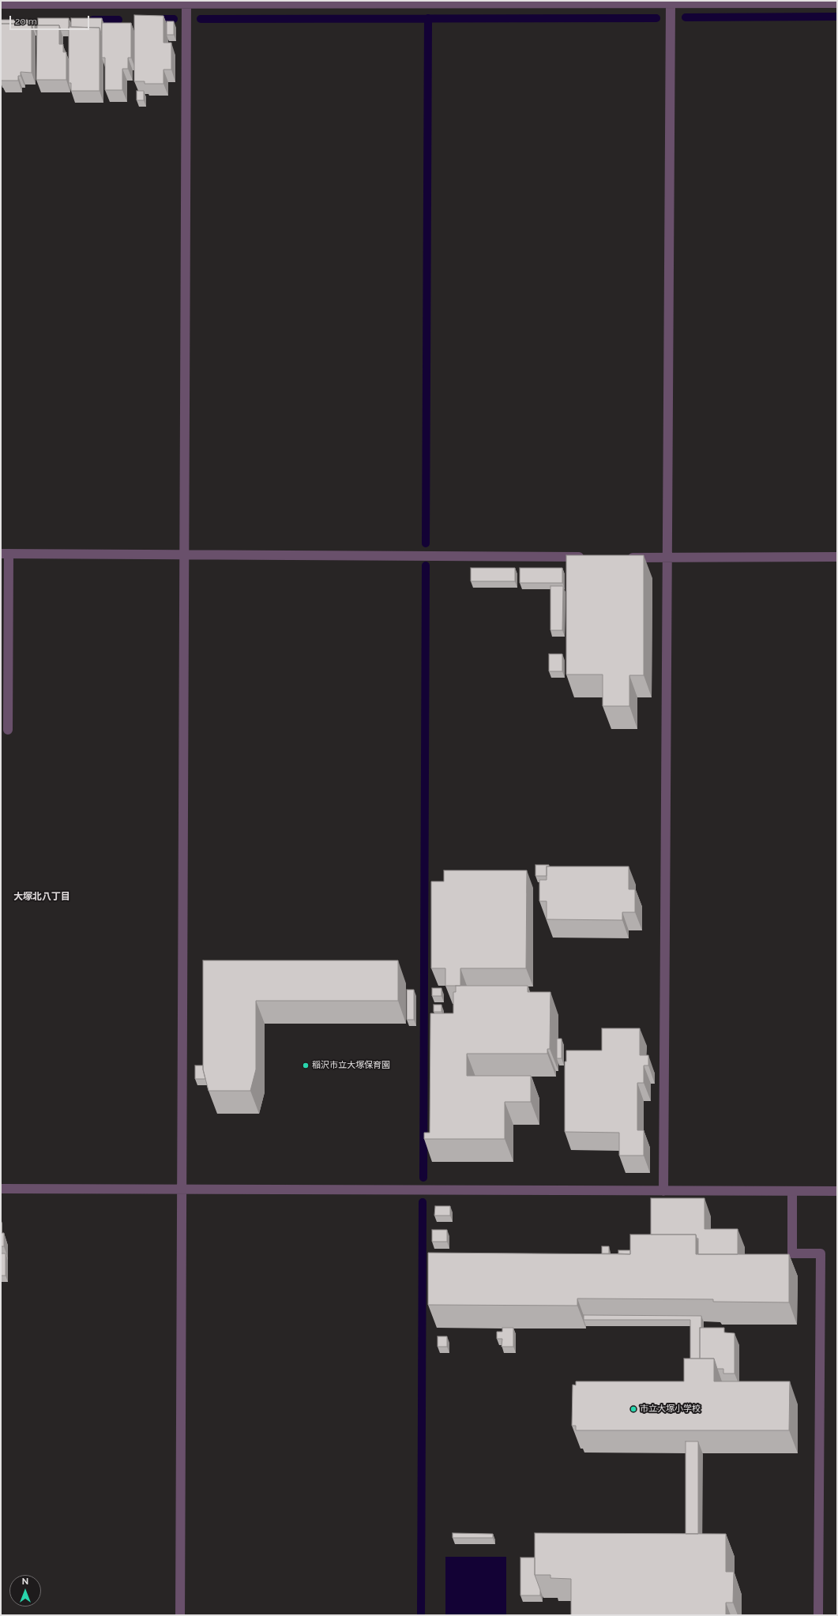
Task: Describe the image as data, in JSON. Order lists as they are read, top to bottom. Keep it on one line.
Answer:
{"districts":["大塚北八丁目"],"places":["稲沢市立大塚保育園","市立大塚小学校"],"scale_bar":"20 m","north":"top"}
